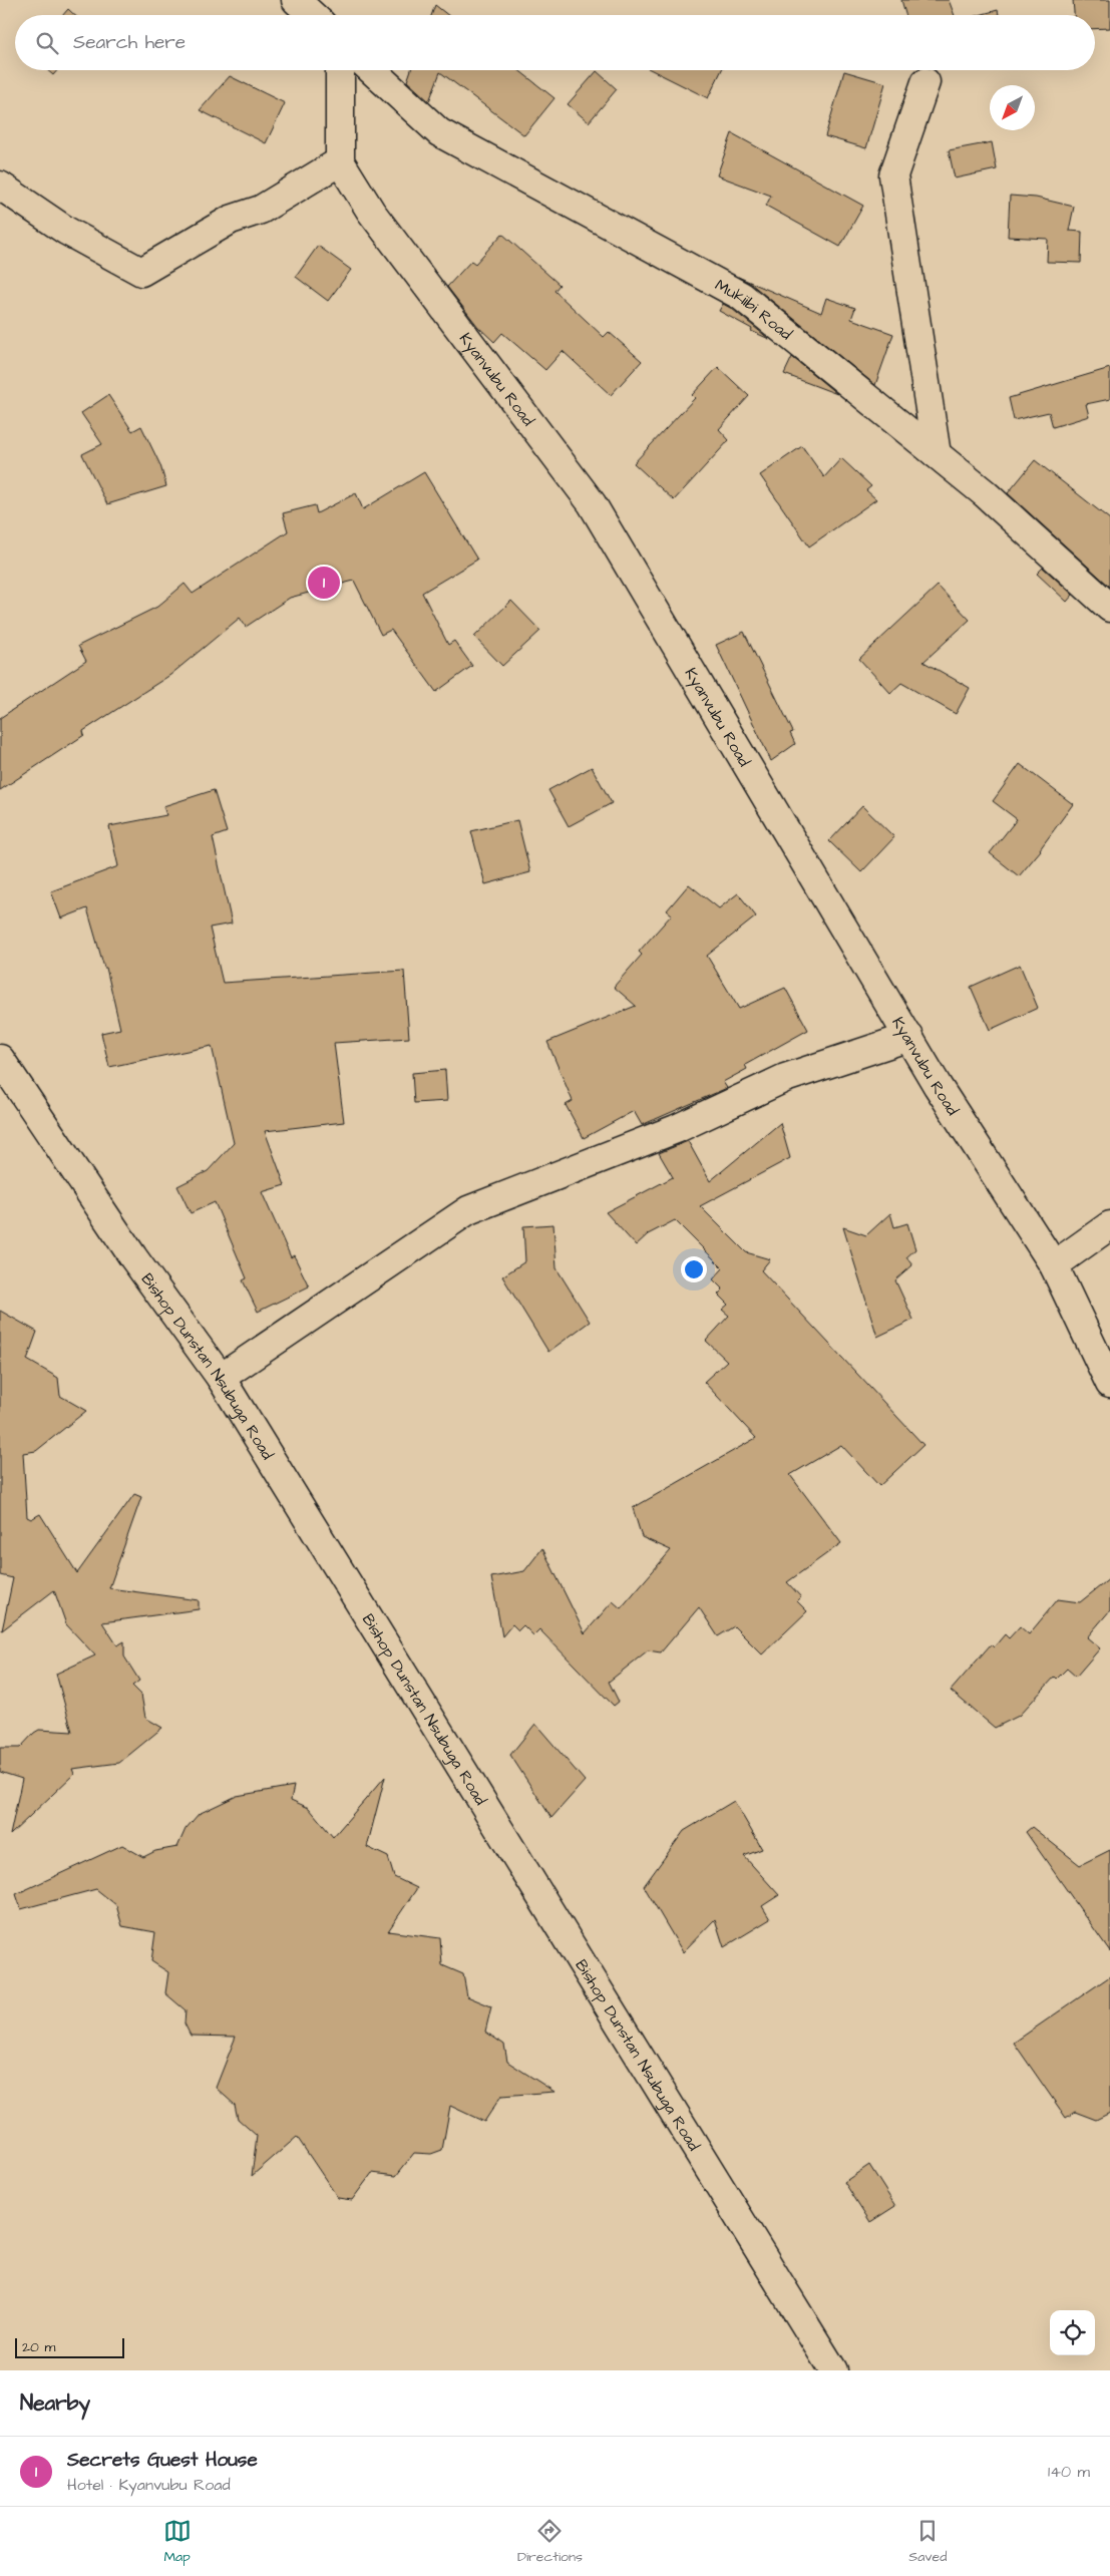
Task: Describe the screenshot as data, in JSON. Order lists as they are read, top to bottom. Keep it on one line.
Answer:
{"streets":{"street":["Mukiibi Road","Kyanvubu Road","Bishop Dunstan Nsubuga Road"]},"scale_bar":"20 m","north":"bottom left","page":{"search":"Search here","pins":"1","scale":"20 m","heading":"Nearby","list":[{"mark":"1","name":"Secrets Guest House","note":"Hotel · Kyanvubu Road","value":"140 m"}],"nav":["Map","Directions","Saved"]}}
